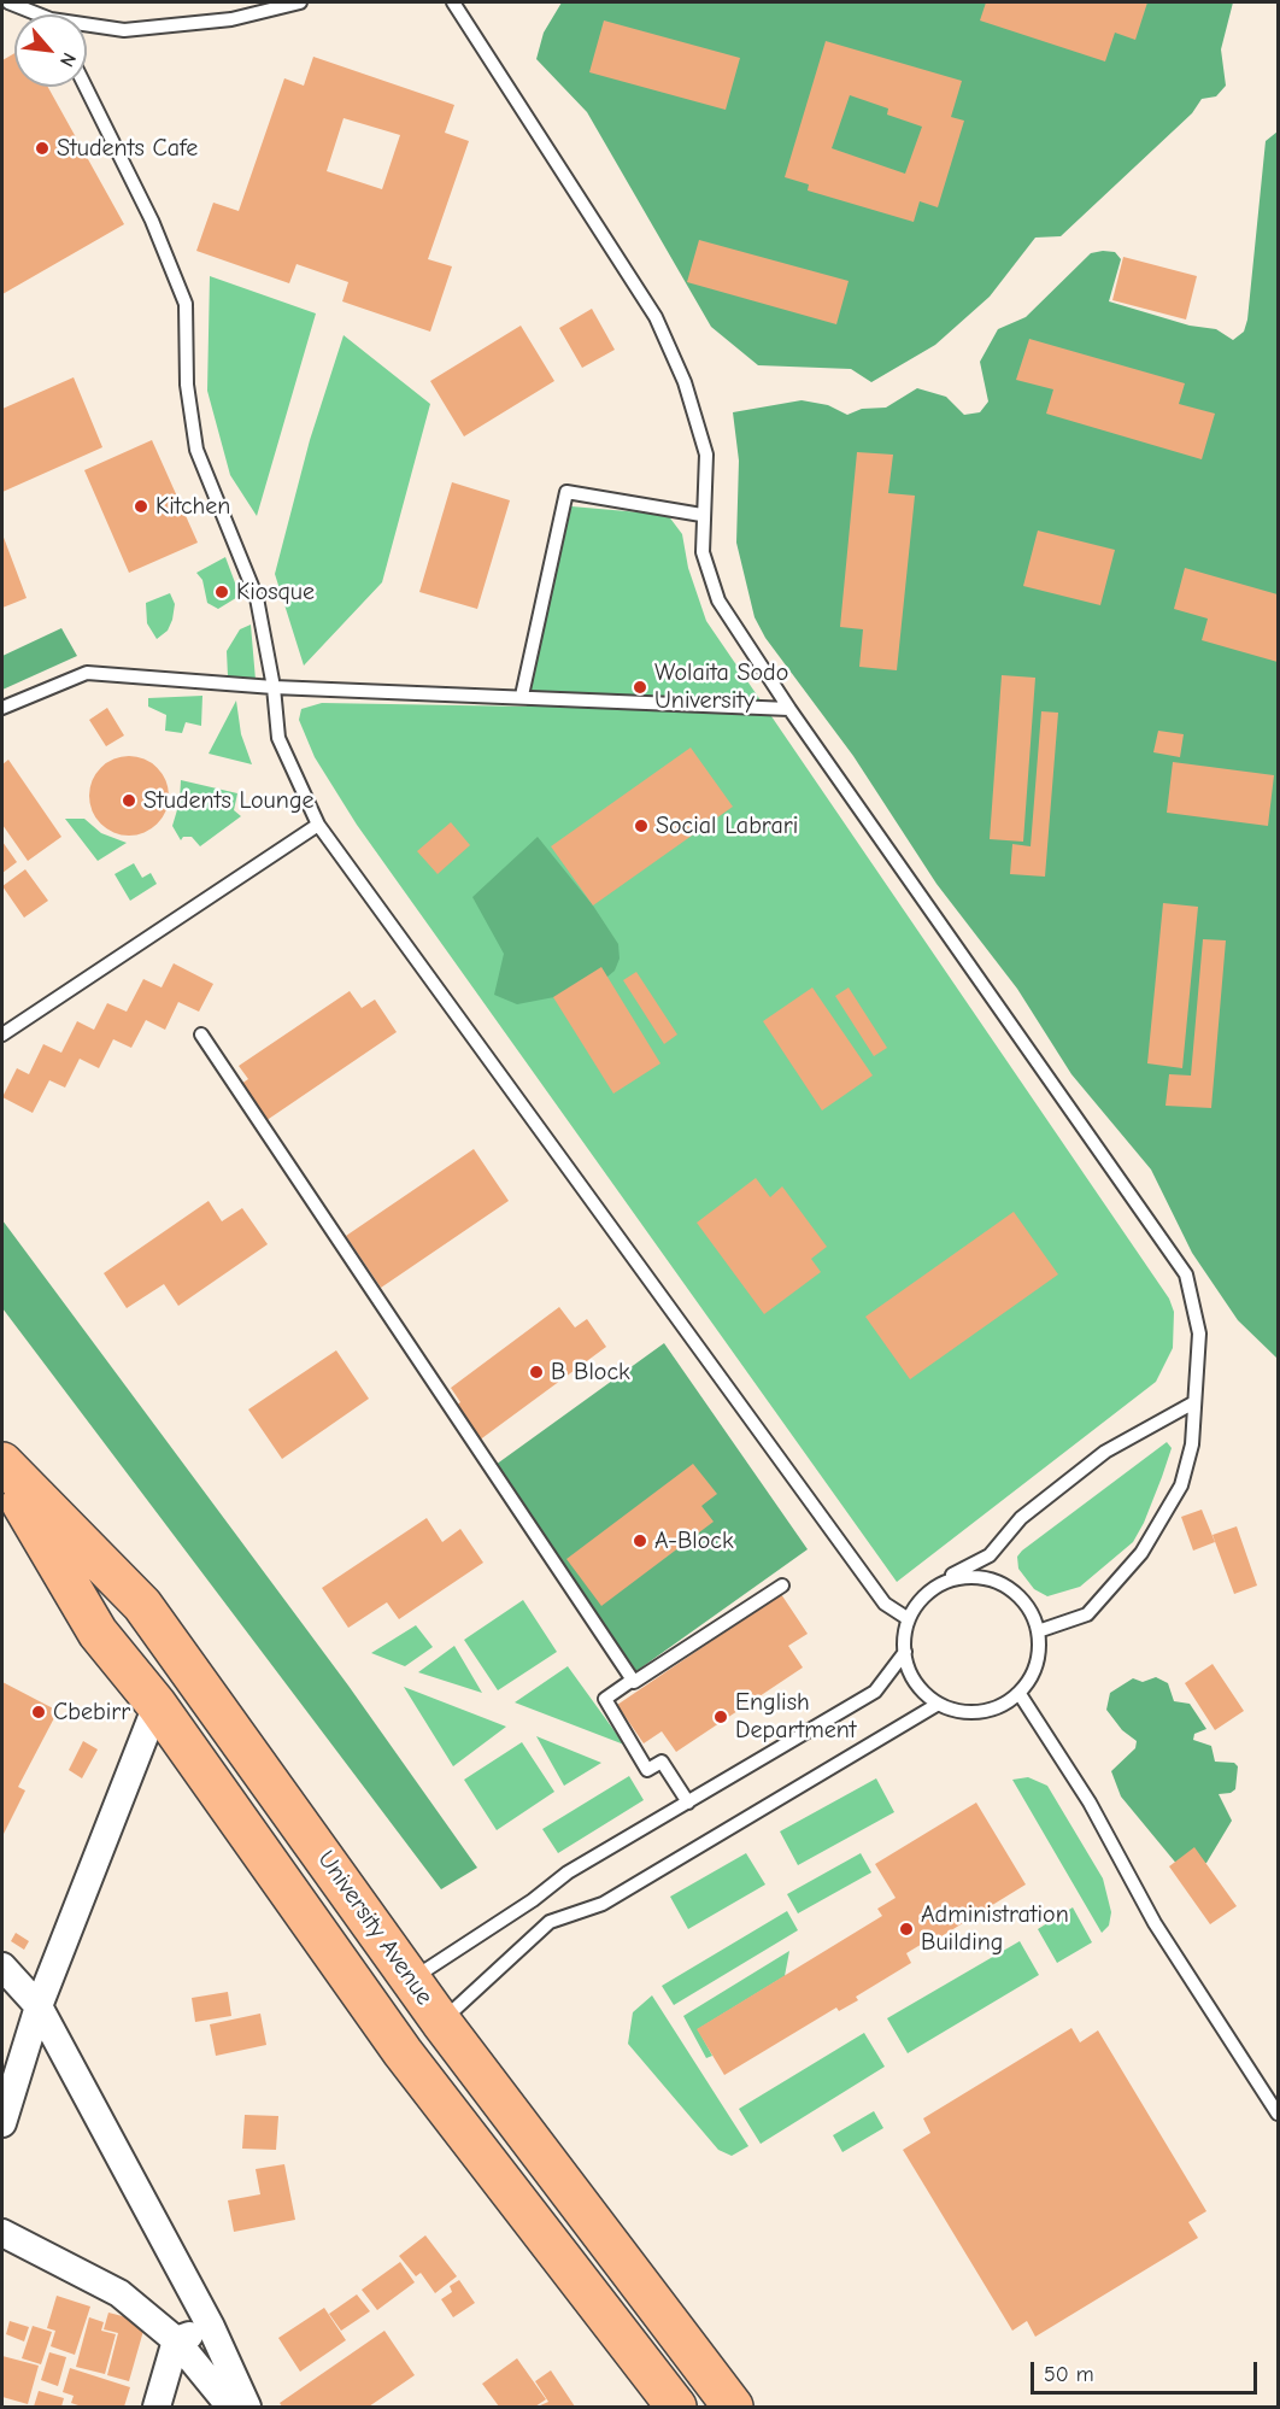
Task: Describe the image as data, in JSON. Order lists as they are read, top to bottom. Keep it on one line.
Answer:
{"streets":{"highway":["University Avenue"]},"places":["Students Cafe","Kitchen","Kiosque","Wolaita Sodo University","Students Lounge","Social Labrari","B Block","A-Block","Cbebirr","English Department","Administration Building"],"scale_bar":"50 m","north":"bottom right"}
